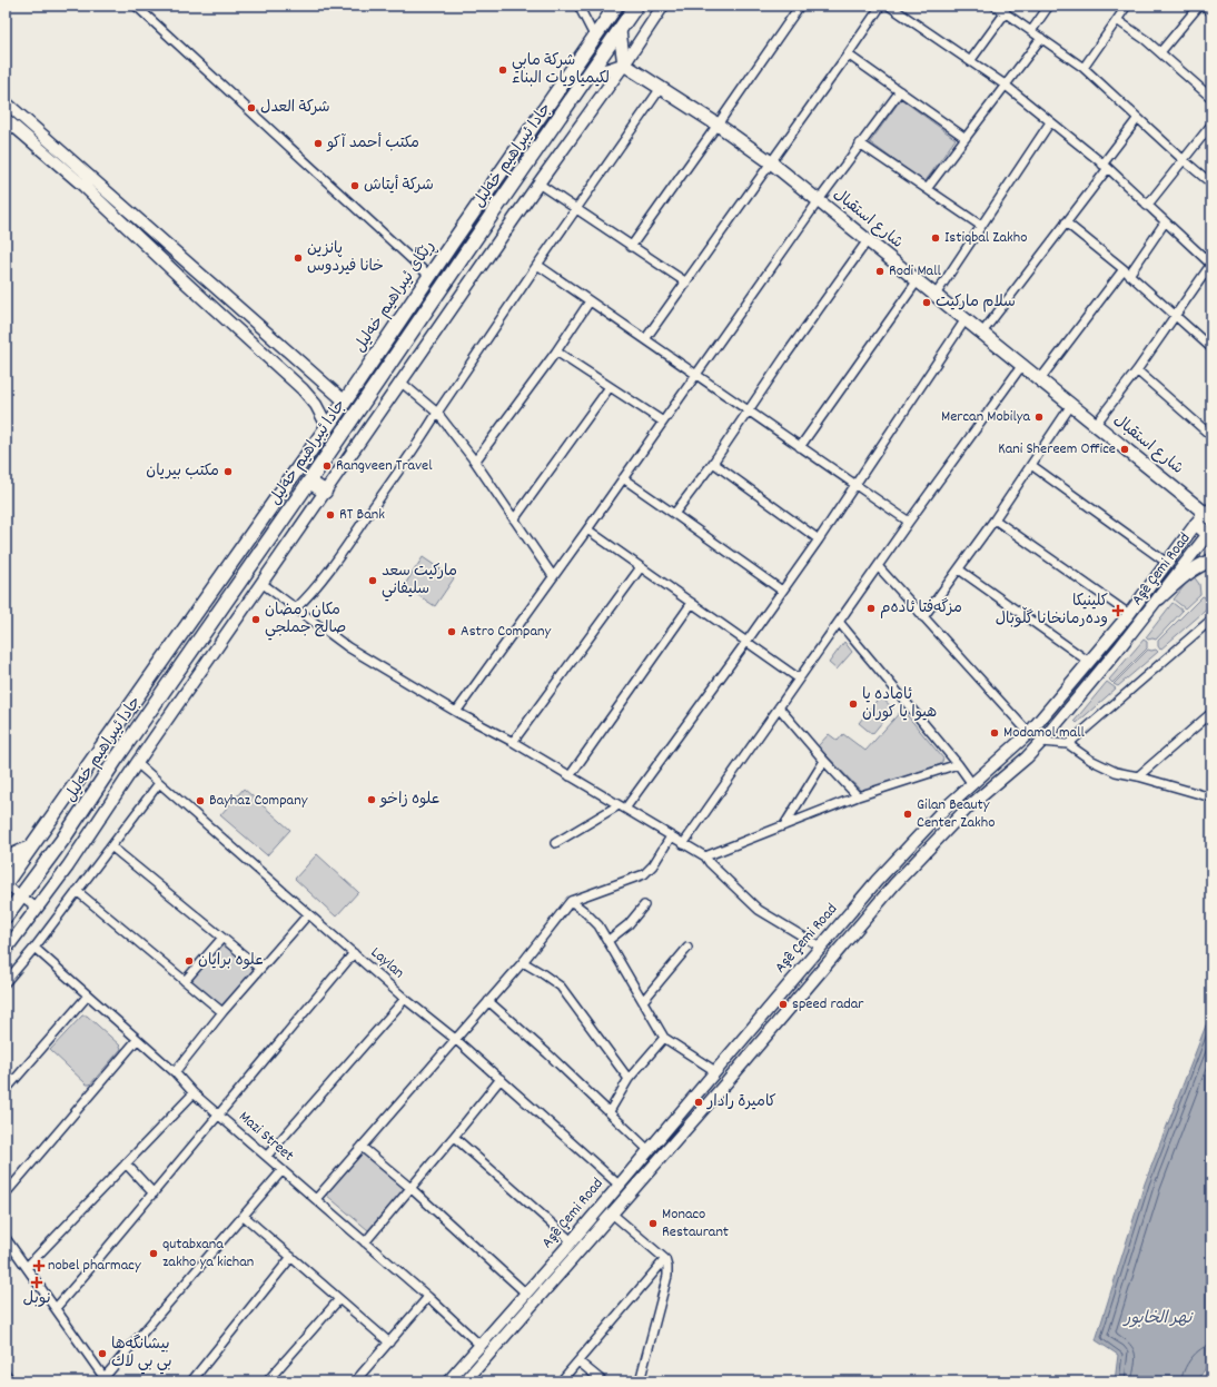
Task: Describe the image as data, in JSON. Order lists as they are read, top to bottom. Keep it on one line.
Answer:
{"streets":{"highway":["جادا ئیبراهیم خەلیل","ڕێگای ئیبراهیم خەلیل"],"main road":["شارع استقبال","Aşê Çemi Road"],"street":["Laylan","Mazi Street"]},"crossings":[["جادا ئیبراهیم خەلیل","ڕێگای ئیبراهیم خەلیل"],["شارع استقبال","Aşê Çemi Road"],["Aşê Çemi Road","Laylan"],["Aşê Çemi Road","Mazi Street"]],"water":["نهر الخابور"],"places":{"other":["شركة مابي لكيمياويات البناء","شركة العدل","مكتب أحمد آكو","شركة أيتاش","Istiqbal Zakho","پانزين خانا فيردوس","Rodi Mall","سلام ماركيت","Mercan Mobilya","Kani Shereem Office","Rangveen Travel","مكتب بيريان","RT Bank","ماركيت سعد سليفاني","مزگەفتا ئادەم","مكان رمضان صالح جملجي","Astro Company","ئاماده یا هیوا یا کوران","Modamol mall","علوه زاخو","Bayhaz Company","Gilan Beauty Center Zakho","علوه برايان","speed radar","كاميرة رادار","Monaco Restaurant","qutabxana zakho ya kichan","بيشانگه‌ها بي بي لاك"],"health":["کلینیکا ودەرمانخانا گڵوبال","nobel pharmacy","نوبل"]}}
